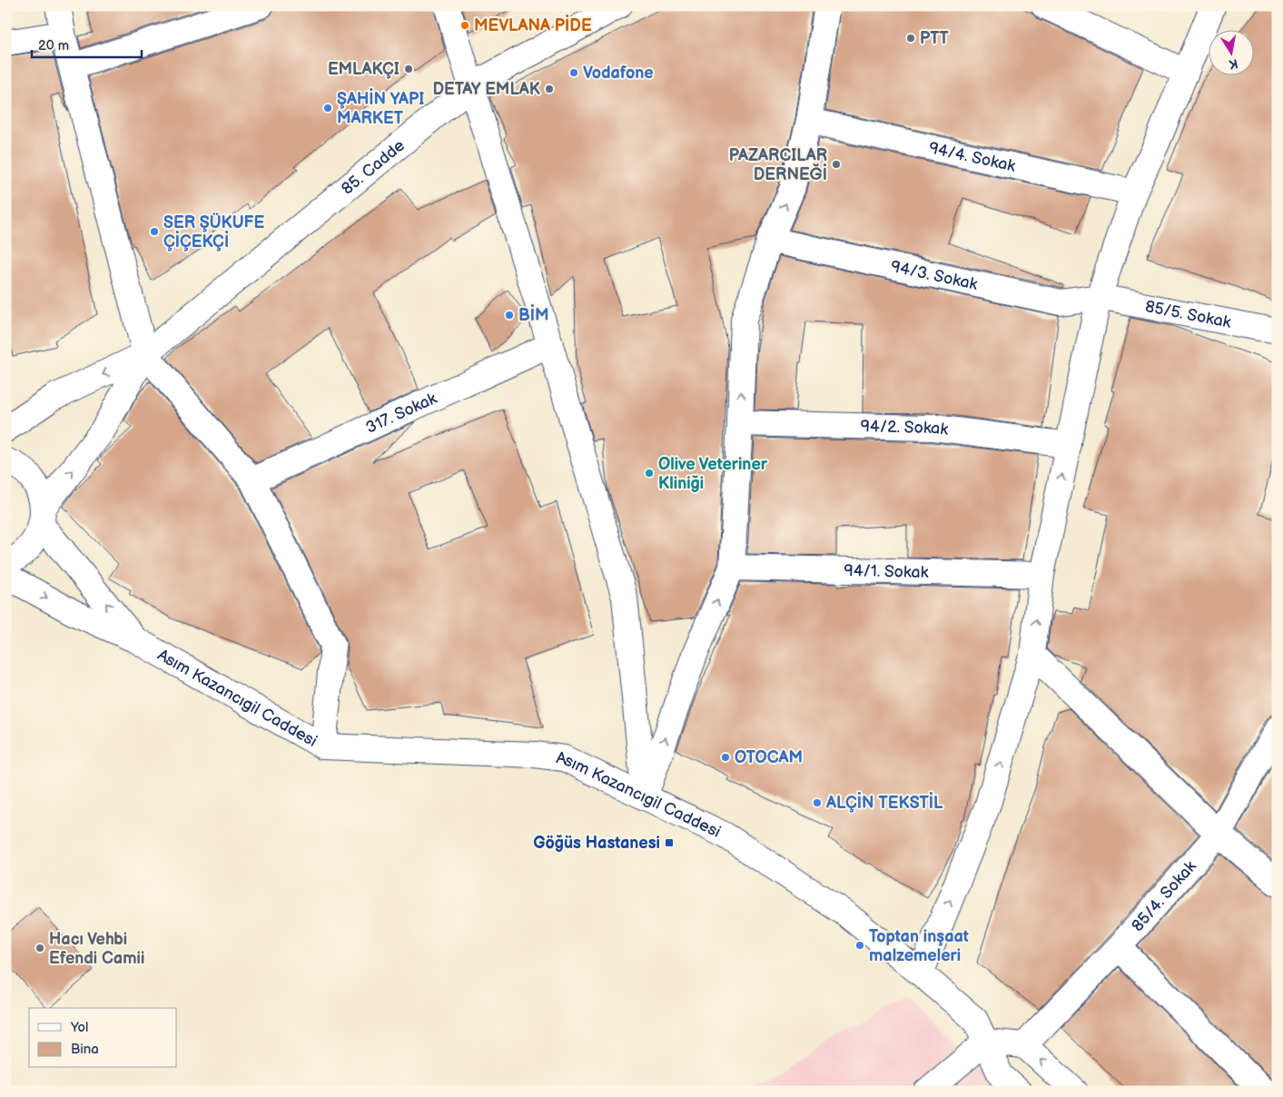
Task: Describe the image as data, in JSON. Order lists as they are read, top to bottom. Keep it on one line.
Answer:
{"streets":{"street":["94/4. Sokak","85. Cadde","94/3. Sokak","85/5. Sokak","317. Sokak","94/2. Sokak","94/1. Sokak","Asım Kazancıgil Caddesi","85/4. Sokak"]},"crossings":[["94/3. Sokak","85/5. Sokak"]],"places":{"other":["MEVLANA PİDE","PTT","EMLAKÇI","Vodafone","DETAY EMLAK","ŞAHİN YAPI MARKET","PAZARCILAR DERNEĞİ","SER ŞÜKUFE ÇİÇEKÇİ","BİM","Olive Veteriner Kliniği","OTOCAM","ALÇİN TEKSTİL","Toptan inşaat malzemeleri","Hacı Vehbi Efendi Camii"],"transit":["Göğüs Hastanesi"]},"legend":["Yol","Bina"],"scale_bar":"20 m","north":"bottom"}
